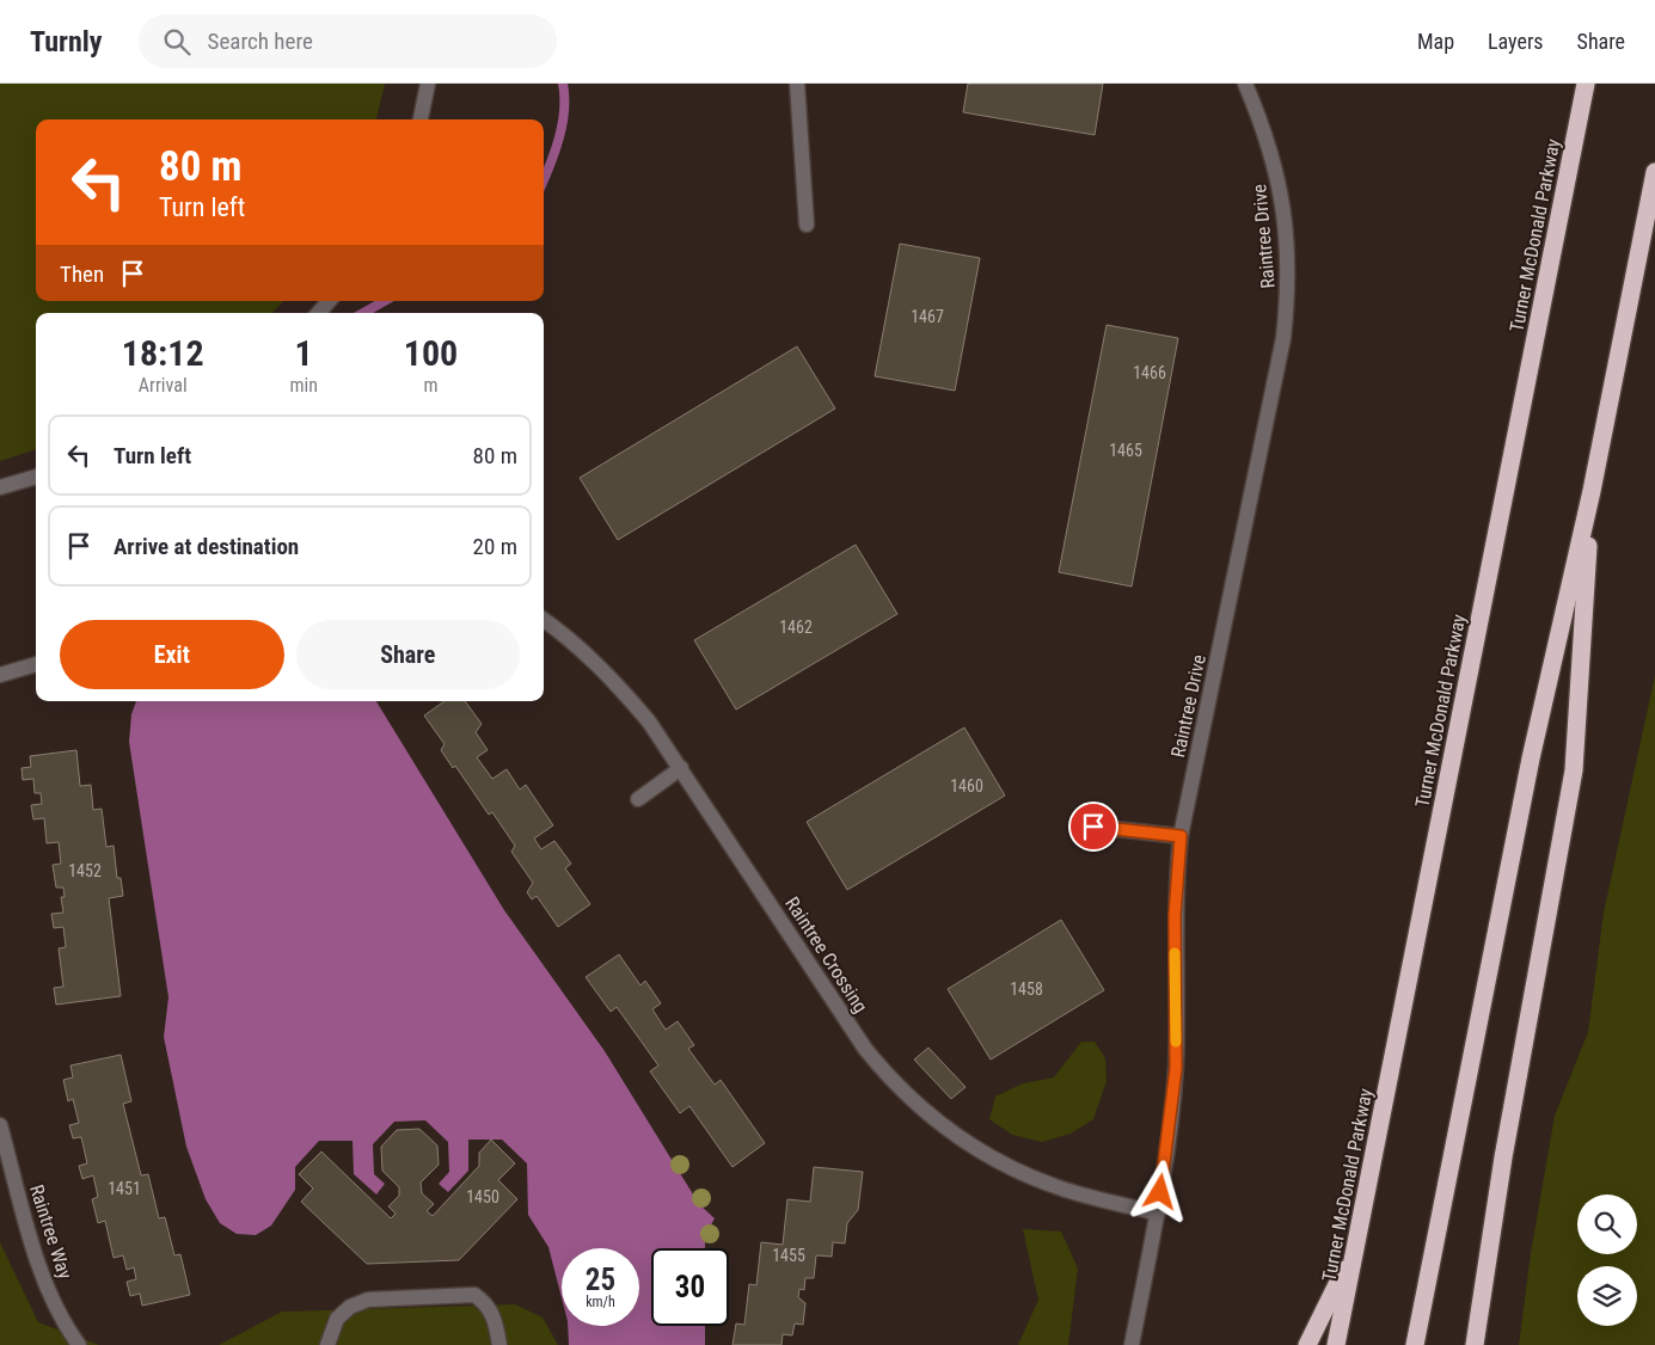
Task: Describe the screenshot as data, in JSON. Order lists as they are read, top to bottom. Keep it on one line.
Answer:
{"streets":{"highway":["Turner McDonald Parkway"],"street":["Raintree Drive","Raintree Crossing","Raintree Way"]},"crossings":[["Raintree Drive","Raintree Crossing"]],"house_numbers":["1467","1466","1465","1462","1460","1452","1458","1451","1450","1455"],"page":{"header":"Turnly","search":"Search here","nav":["Map","Layers","Share"],"turn":["80 m","Turn left"],"then":"Then","eta":["18:12","Arrival","1","min","100","m"],"list":[{"name":"Turn left","value":"80 m"},{"name":"Arrive at destination","value":"20 m"}],"buttons":["Exit","Share"],"speed":"25 km/h","limit":"30"}}
